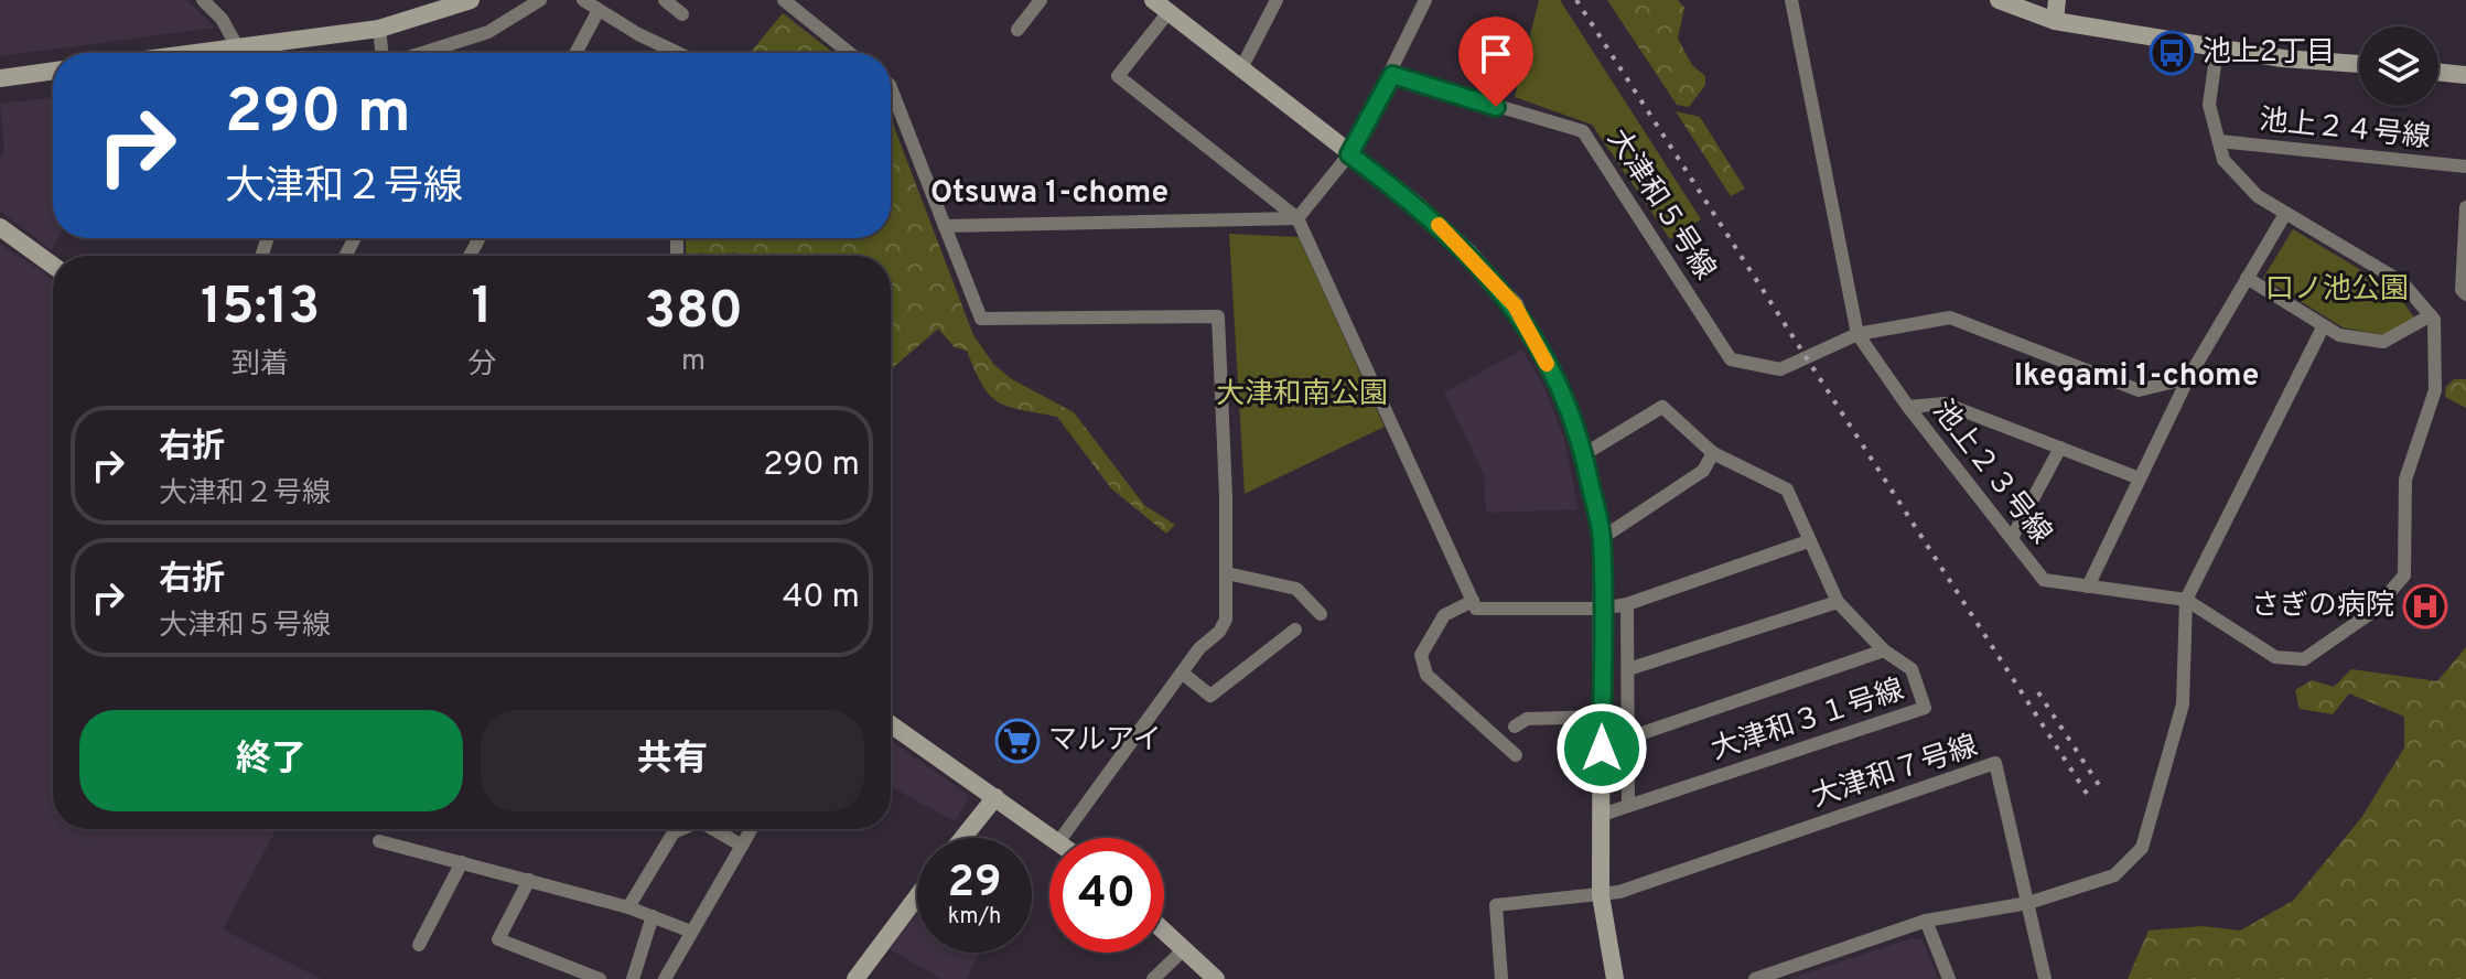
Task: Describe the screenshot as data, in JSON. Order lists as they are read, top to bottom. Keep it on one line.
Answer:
{"streets":{"street":["池上２４号線","大津和５号線","池上２３号線","大津和３１号線","大津和７号線"]},"crossings":[["大津和５号線","池上２３号線"]],"districts":["Otsuwa 1-chome","Ikegami 1-chome"],"parks":["口ノ池公園","大津和南公園"],"places":{"bus stop":["池上2丁目"],"hospital":["さぎの病院"],"supermarket":["マルアイ"]},"page":{"turn":["290 m","大津和２号線"],"eta":["15:13","到着","1","分","380","m"],"list":[{"name":"右折","note":"大津和２号線","value":"290 m"},{"name":"右折","note":"大津和５号線","value":"40 m"}],"buttons":["終了","共有"],"speed":"29 km/h","limit":"40"}}
